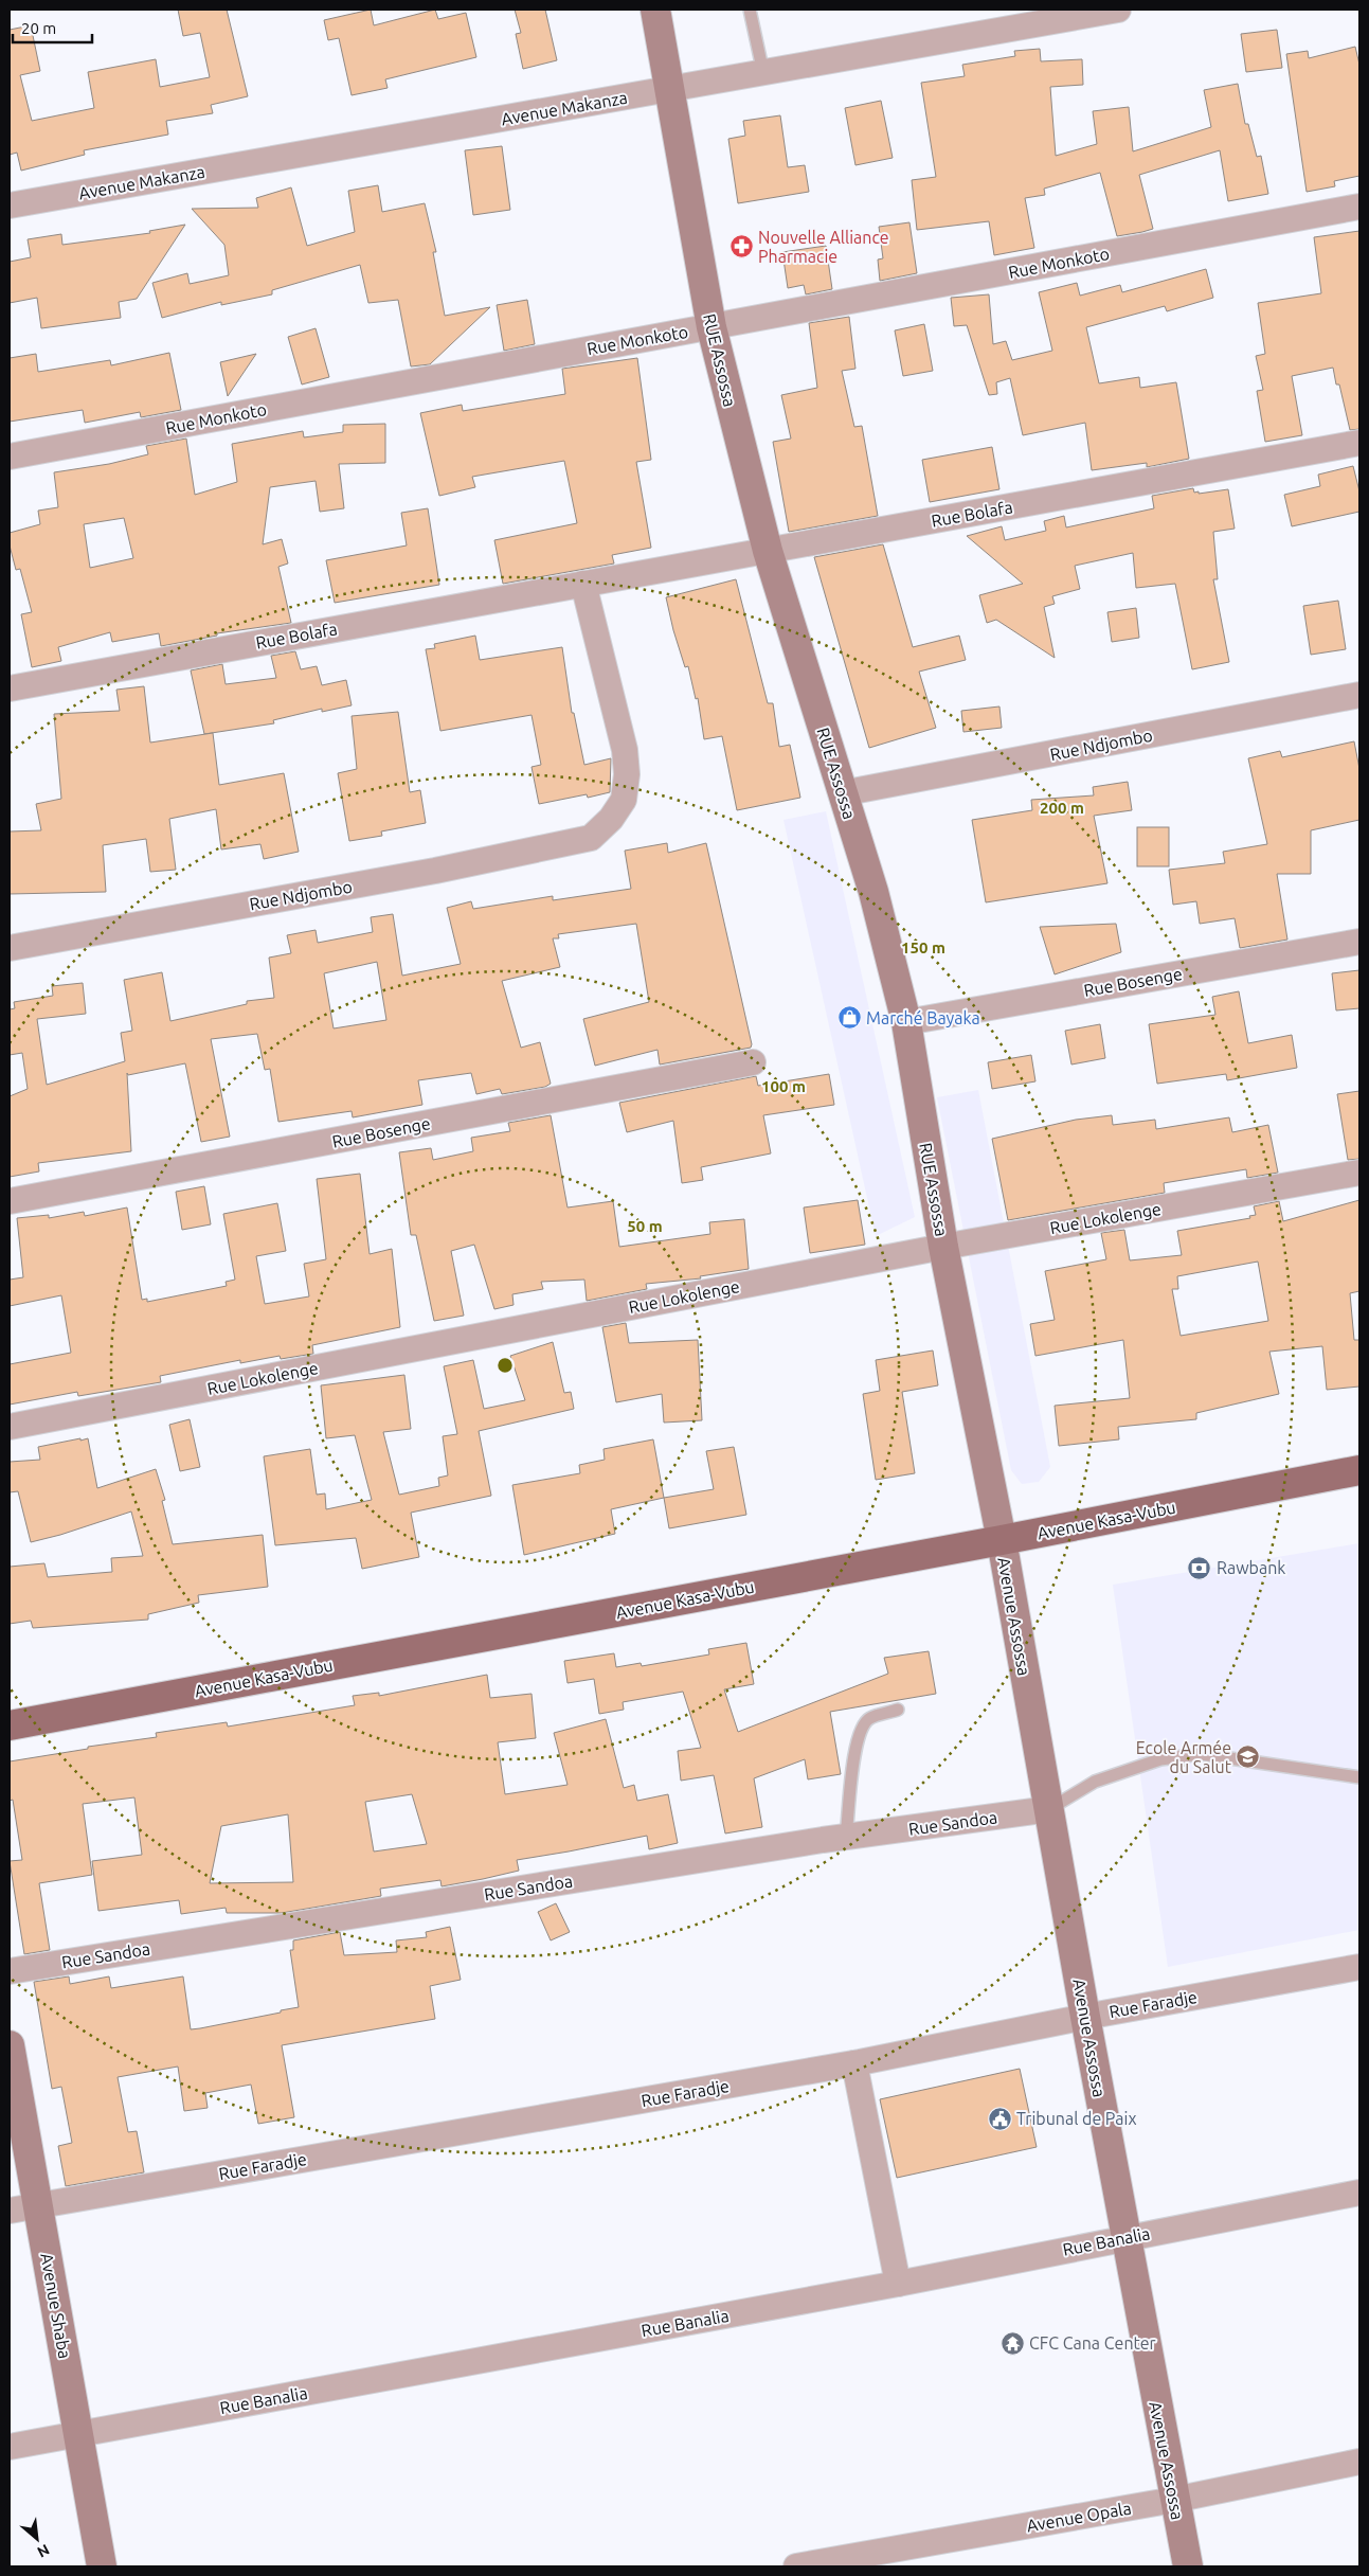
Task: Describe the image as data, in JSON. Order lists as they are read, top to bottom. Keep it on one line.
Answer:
{"streets":{"main road":["Avenue Kasa-Vubu"],"street":["Avenue Makanza","Rue Monkoto","RUE Assossa","Rue Bolafa","Rue Ndjombo","Rue Bosenge","Rue Lokolenge","Avenue Assossa","Rue Sandoa","Rue Faradje","Rue Banalia","Avenue Shaba","Avenue Opala"]},"crossings":[["Avenue Makanza","RUE Assossa"],["Rue Monkoto","RUE Assossa"],["RUE Assossa","Rue Bolafa"],["RUE Assossa","Rue Ndjombo"],["RUE Assossa","Rue Bosenge"],["RUE Assossa","Rue Lokolenge"],["RUE Assossa","Avenue Kasa-Vubu"],["RUE Assossa","Avenue Assossa"],["Rue Bolafa","Rue Ndjombo"],["Avenue Kasa-Vubu","Avenue Assossa"],["Avenue Assossa","Rue Sandoa"],["Avenue Assossa","Rue Faradje"],["Avenue Assossa","Rue Banalia"],["Avenue Assossa","Avenue Opala"],["Rue Faradje","Avenue Shaba"],["Rue Banalia","Avenue Shaba"]],"places":{"pharmacy":["Nouvelle Alliance Pharmacie"],"shop":["Marché Bayaka"],"bank":["Rawbank"],"school or university":["Ecole Armée du Salut"],"public building":["Tribunal de Paix"],"temple":["CFC Cana Center"]},"scale_bar":"20 m","north":"bottom right","rings":["200 m","150 m","100 m","50 m"]}
